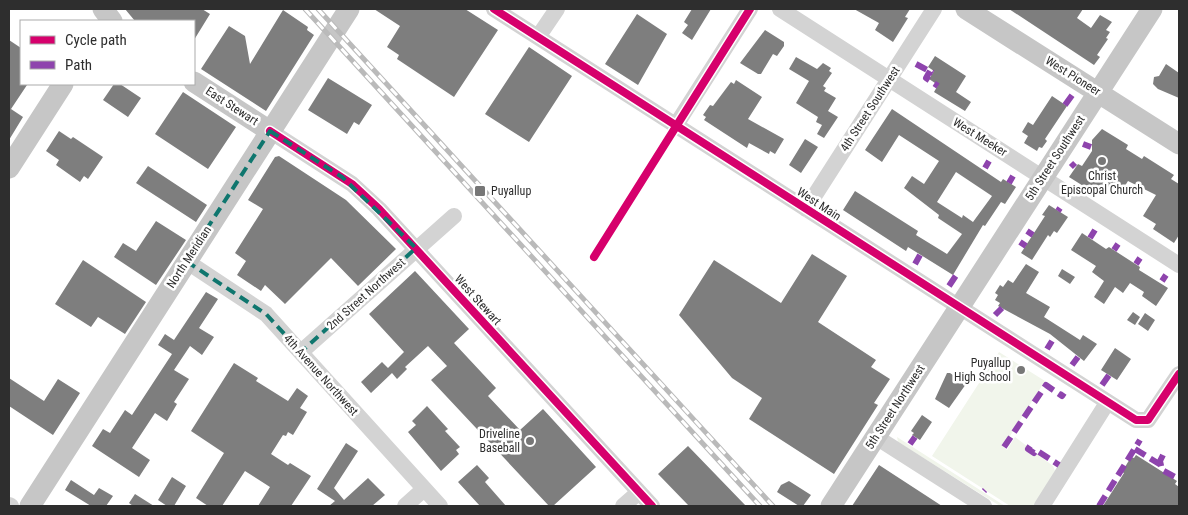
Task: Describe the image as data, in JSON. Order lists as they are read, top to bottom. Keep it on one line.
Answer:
{"streets":{"main road":["West Pioneer","East Stewart","5th Street Southwest","North Meridian","5th Street Northwest"],"street":["4th Street Southwest","West Meeker","West Main","2nd Street Northwest","West Stewart","4th Avenue Northwest"]},"crossings":[["West Pioneer","5th Street Southwest"],["East Stewart","North Meridian"],["East Stewart","West Stewart"],["4th Street Southwest","West Meeker"],["4th Street Southwest","West Main"],["West Meeker","5th Street Southwest"],["5th Street Southwest","West Main"],["5th Street Southwest","5th Street Northwest"],["West Main","5th Street Northwest"],["North Meridian","West Stewart"],["North Meridian","4th Avenue Northwest"],["2nd Street Northwest","West Stewart"],["2nd Street Northwest","4th Avenue Northwest"]],"places":{"other":["Christ Episcopal Church","Puyallup High School","Driveline Baseball"],"transit":["Puyallup"]},"legend":["Cycle path","Path"]}
